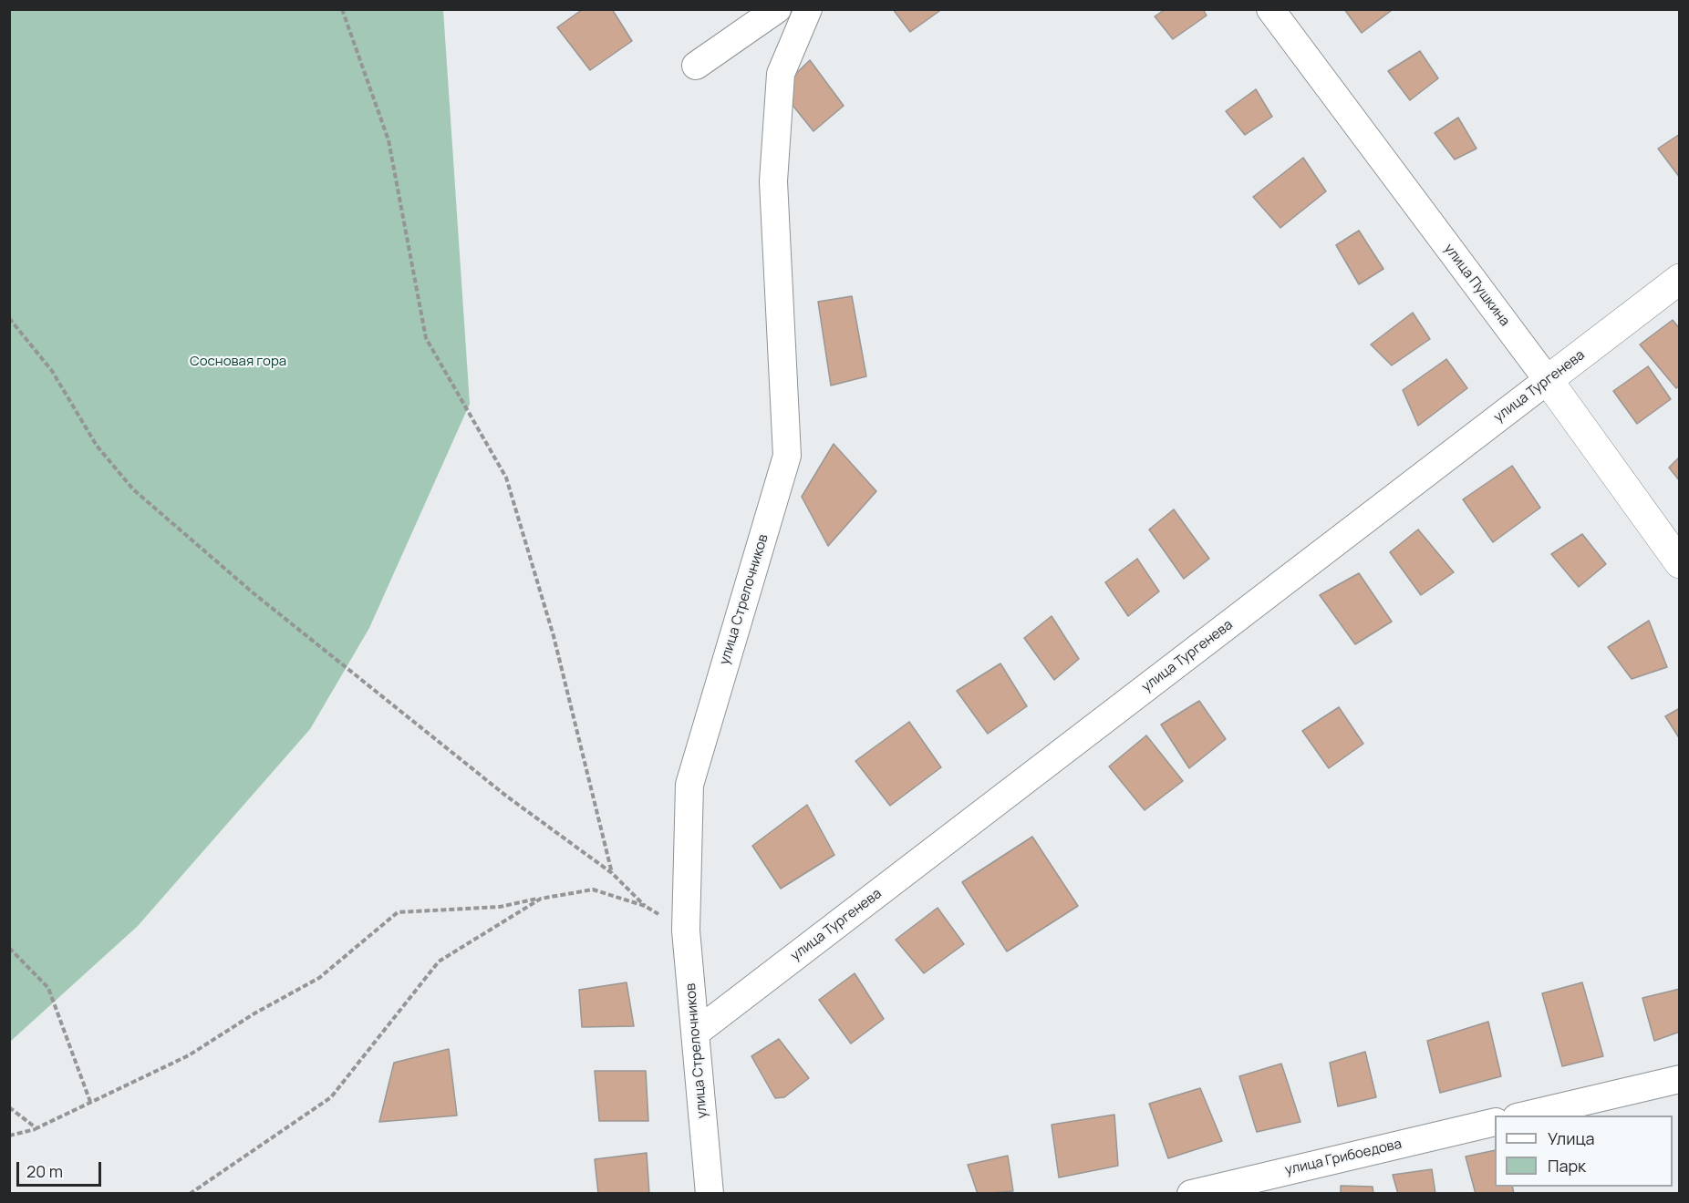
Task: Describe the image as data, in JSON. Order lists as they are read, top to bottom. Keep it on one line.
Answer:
{"streets":{"street":["улица Пушкина","улица Тургенева","улица Стрелочников","улица Грибоедова"]},"crossings":[["улица Пушкина","улица Тургенева"],["улица Тургенева","улица Стрелочников"]],"parks":["Сосновая гора"],"legend":["Улица","Парк"],"scale_bar":"20 m"}
